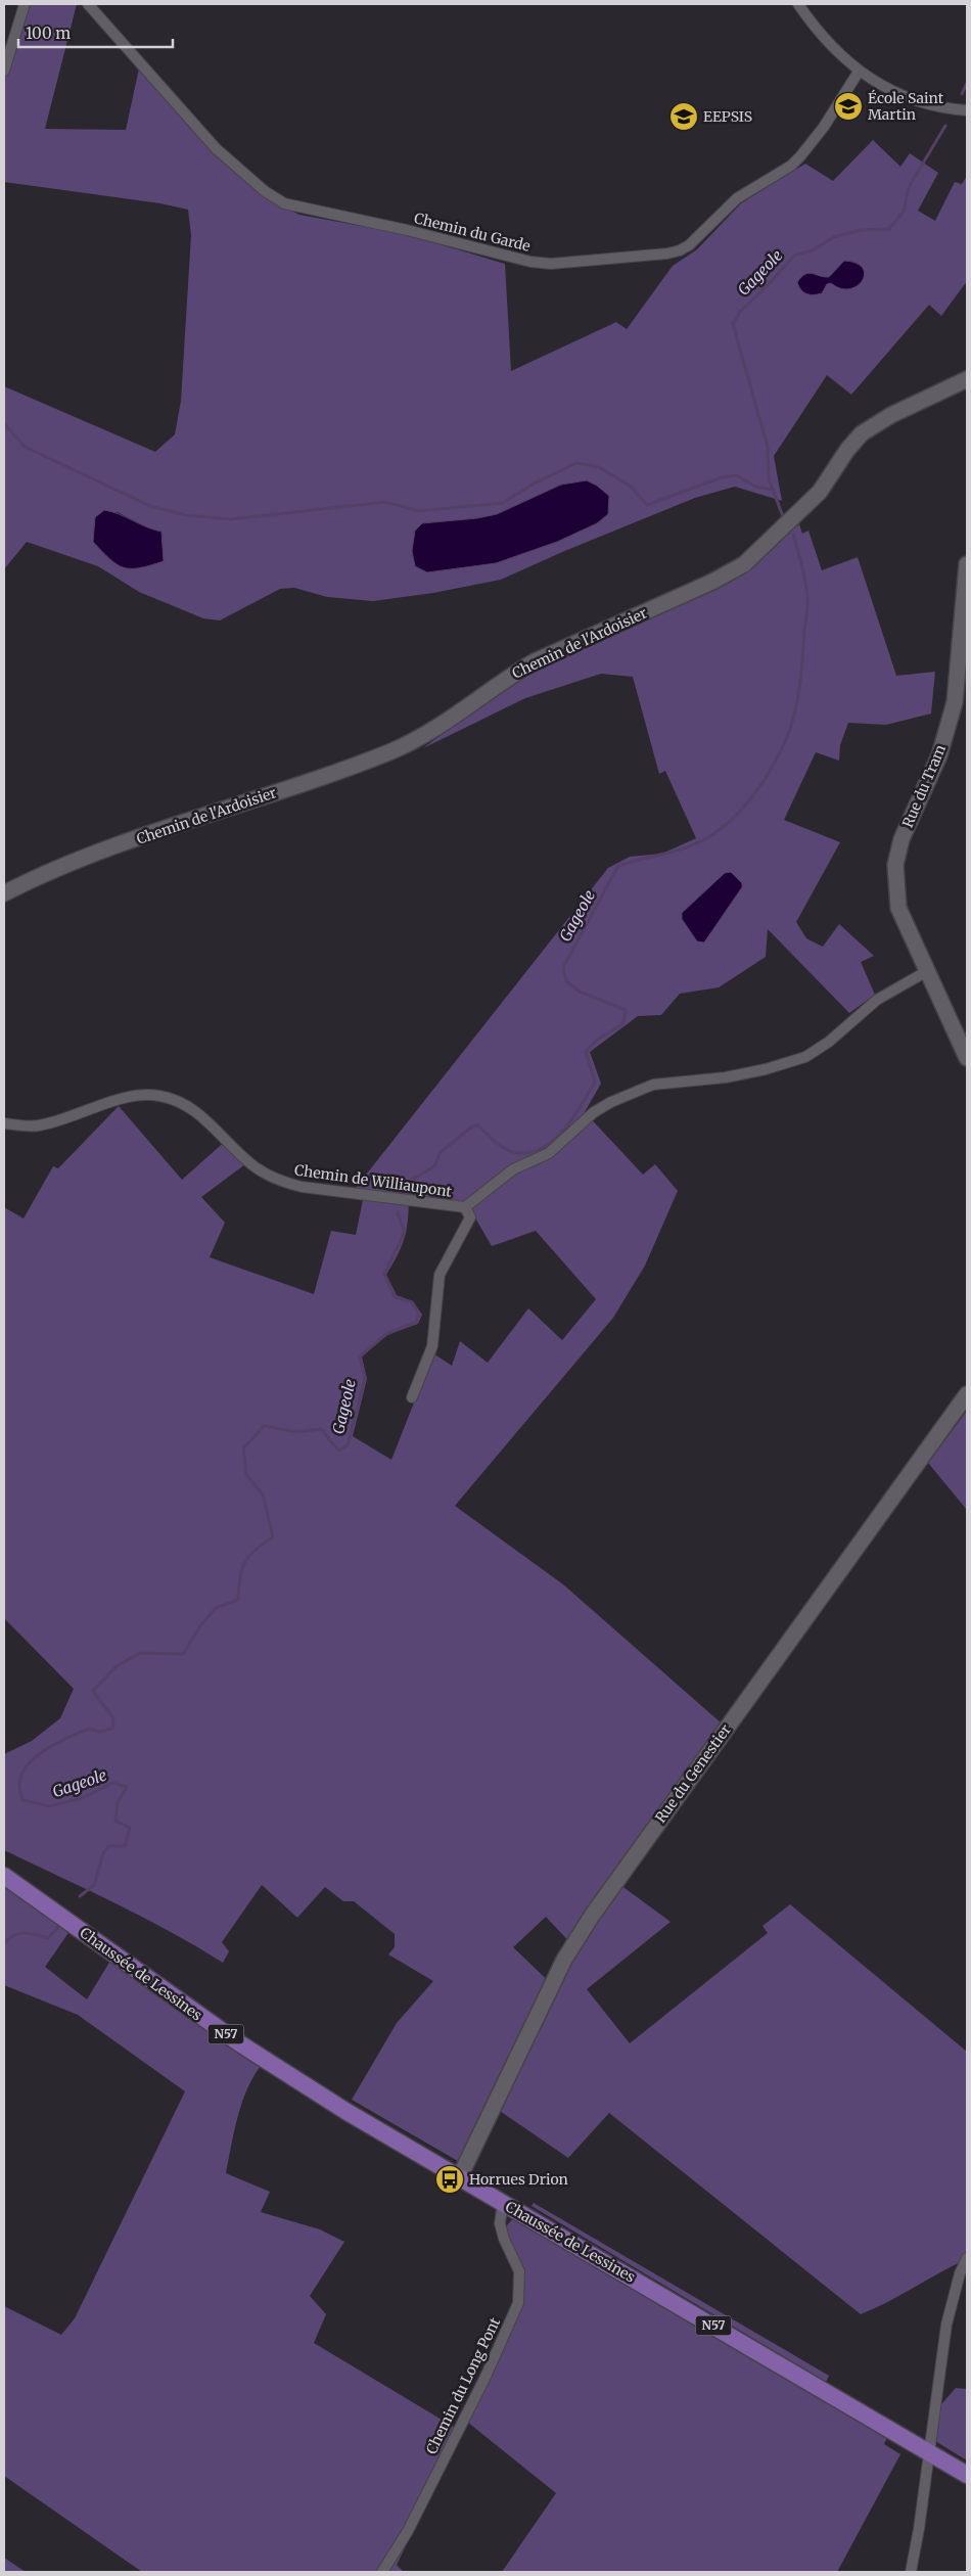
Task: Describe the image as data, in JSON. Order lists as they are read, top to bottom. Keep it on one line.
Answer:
{"streets":{"main road":["Chaussée de Lessines","N57"],"street":["Chemin du Garde","Chemin de l'Ardoisier","Rue du Tram","Chemin de Williaupont","Rue du Genestier","Chemin du Long Pont"]},"crossings":[["Rue du Tram","Chemin de Williaupont"],["Rue du Genestier","Chaussée de Lessines"],["Chaussée de Lessines","Chemin du Long Pont"]],"water":["Gageole"],"places":{"school or university":["École Saint Martin","EEPSIS"],"bus stop":["Horrues Drion"]},"scale_bar":"100 m"}
